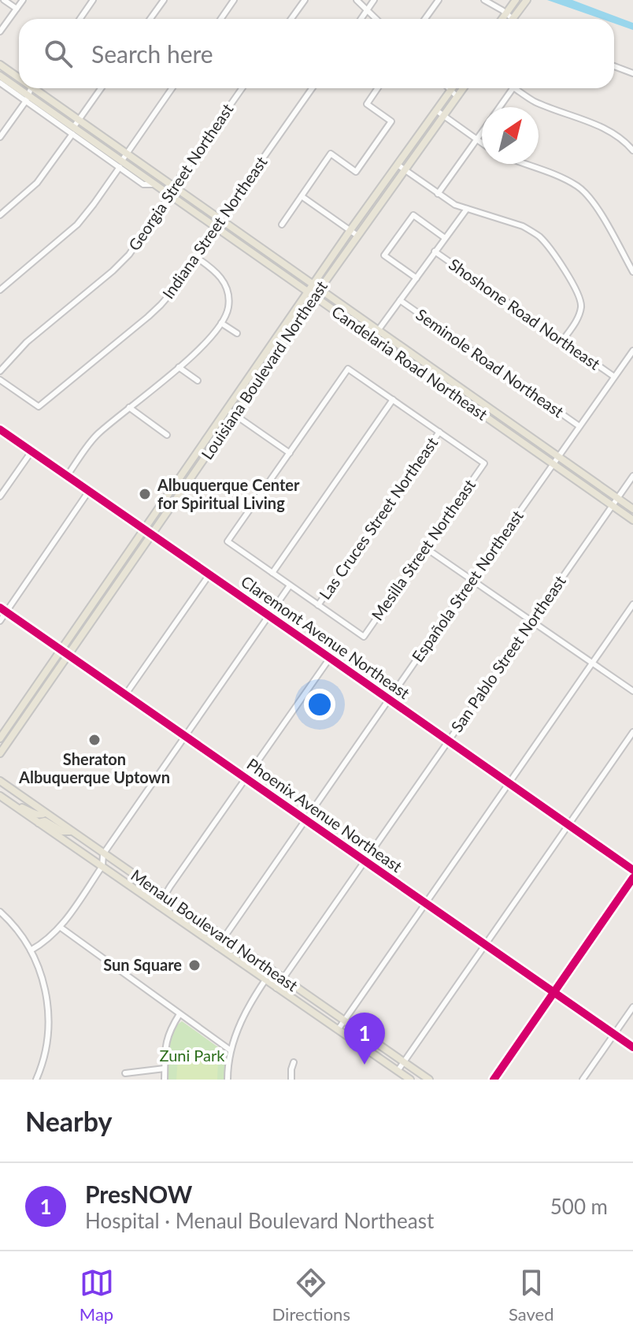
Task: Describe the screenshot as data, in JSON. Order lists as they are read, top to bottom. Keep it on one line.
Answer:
{"streets":{"main road":["Candelaria Road Northeast","Louisiana Boulevard Northeast","Menaul Boulevard Northeast"],"street":["Georgia Street Northeast","Indiana Street Northeast","Shoshone Road Northeast","Seminole Road Northeast","Las Cruces Street Northeast","Mesilla Street Northeast","Española Street Northeast","Claremont Avenue Northeast","San Pablo Street Northeast","Phoenix Avenue Northeast"]},"crossings":[["Georgia Street Northeast","Candelaria Road Northeast"],["Indiana Street Northeast","Candelaria Road Northeast"],["Shoshone Road Northeast","Española Street Northeast"],["Candelaria Road Northeast","Louisiana Boulevard Northeast"],["Candelaria Road Northeast","Española Street Northeast"],["Candelaria Road Northeast","San Pablo Street Northeast"],["Seminole Road Northeast","Española Street Northeast"],["Louisiana Boulevard Northeast","Claremont Avenue Northeast"],["Louisiana Boulevard Northeast","Phoenix Avenue Northeast"],["Las Cruces Street Northeast","Mesilla Street Northeast"],["Española Street Northeast","Claremont Avenue Northeast"],["Española Street Northeast","Phoenix Avenue Northeast"],["Española Street Northeast","Menaul Boulevard Northeast"],["Claremont Avenue Northeast","San Pablo Street Northeast"],["San Pablo Street Northeast","Phoenix Avenue Northeast"],["San Pablo Street Northeast","Menaul Boulevard Northeast"]],"parks":["Zuni Park"],"places":["Albuquerque Center for Spiritual Living","Sheraton Albuquerque Uptown","Sun Square"],"north":"top right","page":{"search":"Search here","pins":"1","heading":"Nearby","list":[{"mark":"1","name":"PresNOW","note":"Hospital · Menaul Boulevard Northeast","value":"500 m"}],"nav":["Map","Directions","Saved"]}}
